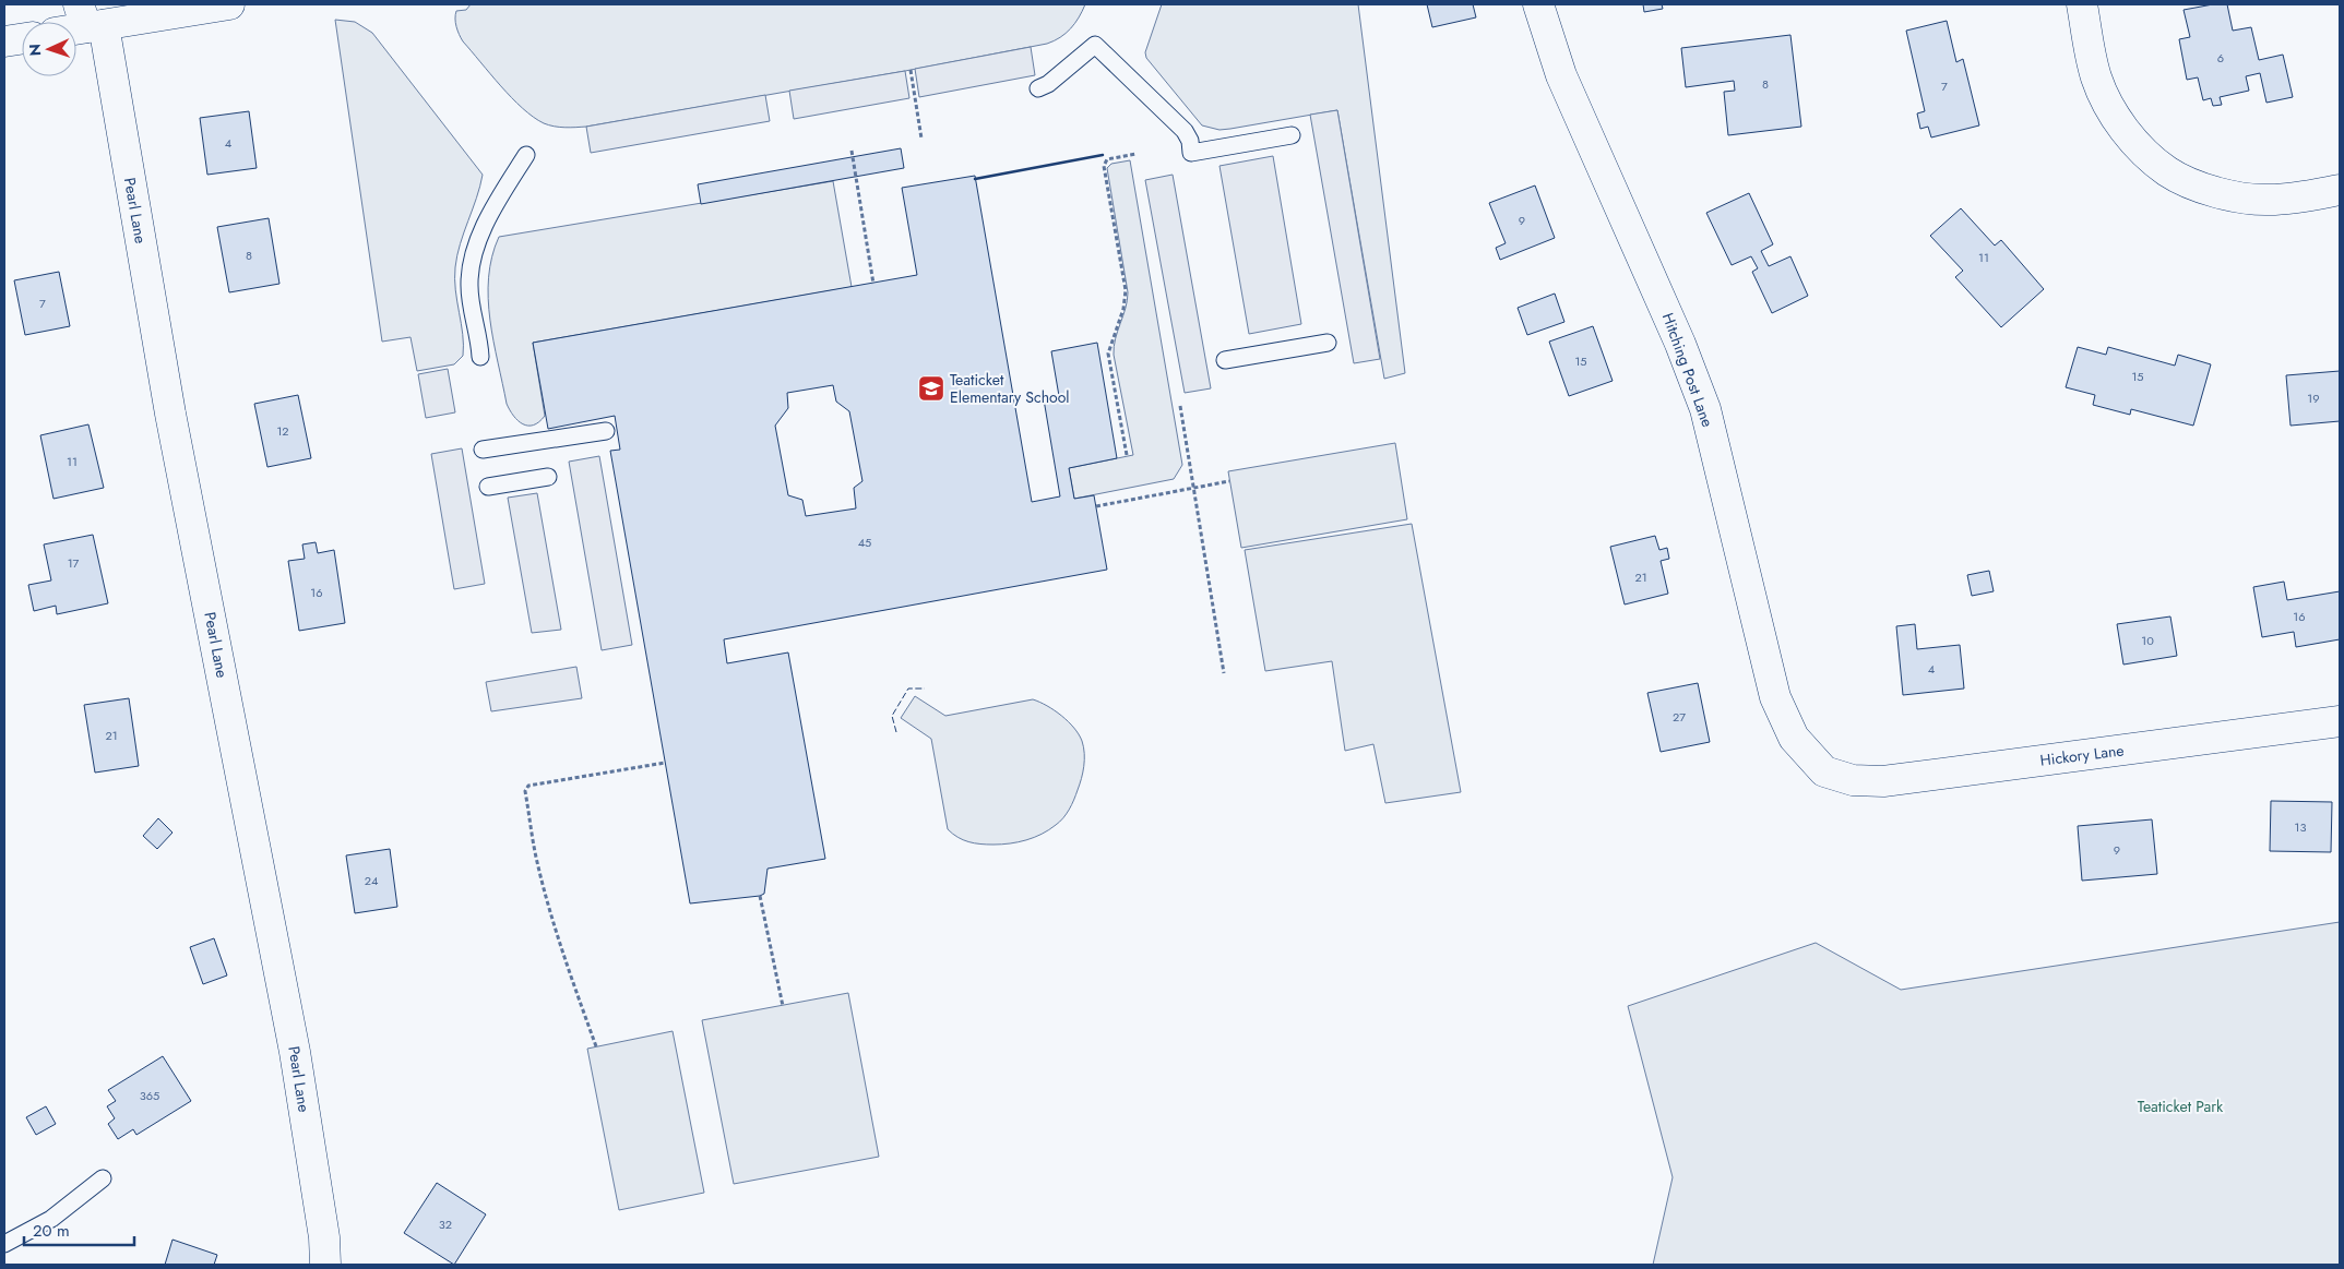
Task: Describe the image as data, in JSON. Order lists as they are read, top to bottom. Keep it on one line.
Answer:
{"streets":{"street":["Pearl Lane","Hitching Post Lane","Hickory Lane"]},"crossings":[["Hitching Post Lane","Hickory Lane"]],"parks":["Teaticket Park"],"places":{"school or university":["Teaticket Elementary School"]},"house_numbers":["6","8","7","4","9","8","11","7","15","15","19","12","11","45","17","21","16","16","10","4","27","21","13","9","24","365","32"],"scale_bar":"20 m","north":"left"}
